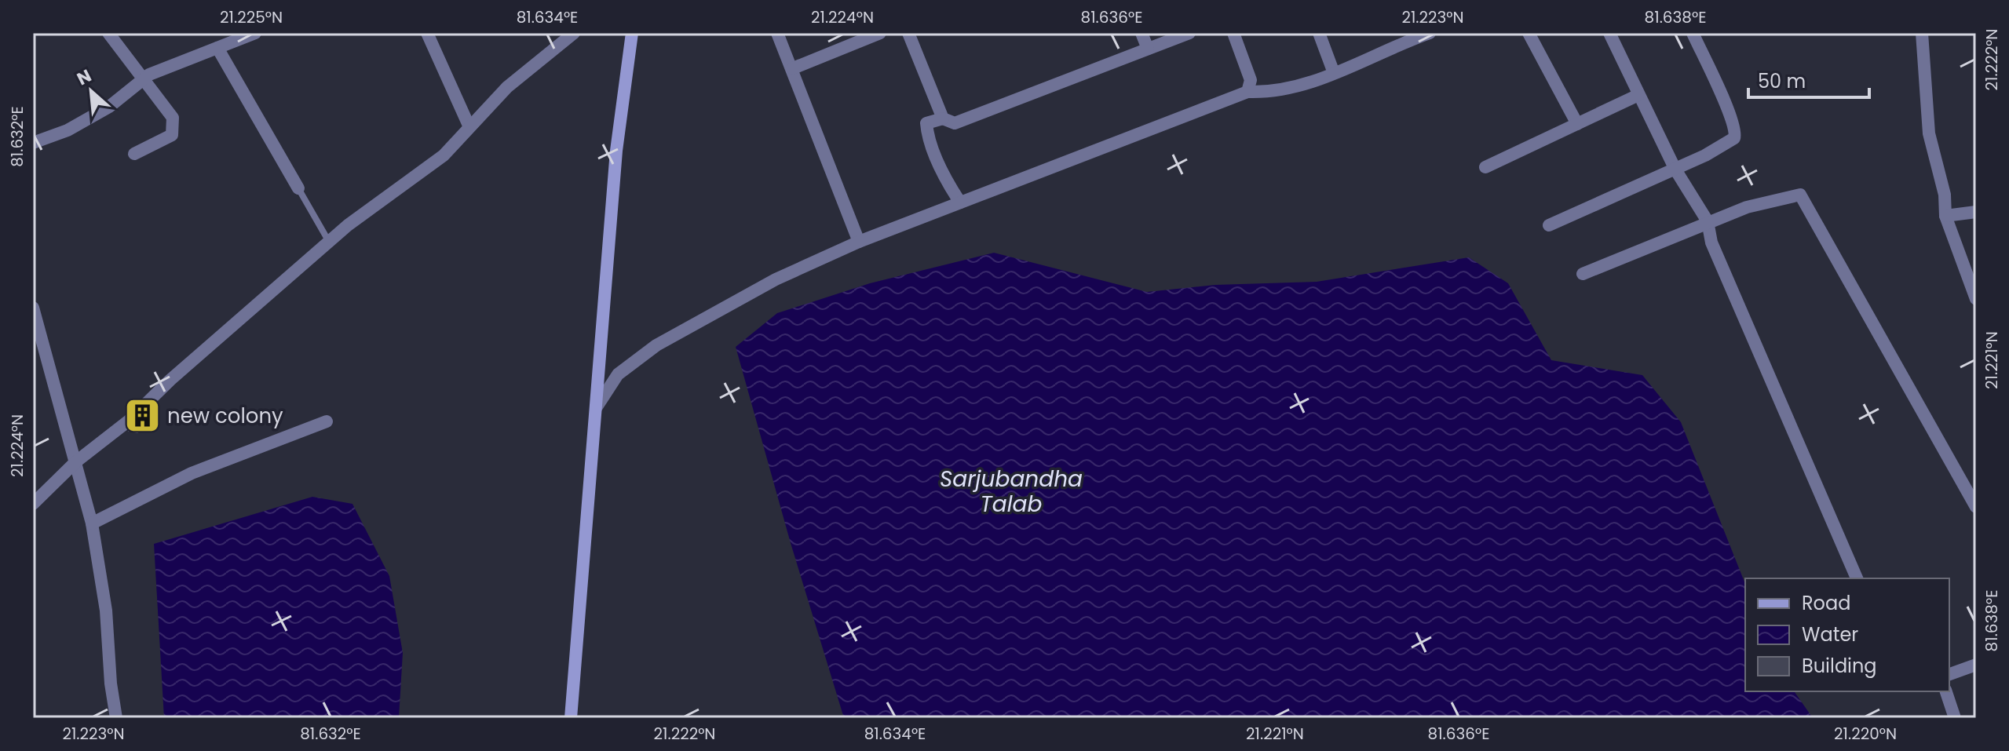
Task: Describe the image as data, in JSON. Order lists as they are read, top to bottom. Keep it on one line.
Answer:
{"water":["Sarjubandha Talab"],"places":{"building":["new colony"]},"legend":["Road","Water","Building"],"scale_bar":"50 m","north":"top left","coordinates":["21.225°N","81.634°E","21.224°N","81.636°E","21.223°N","81.638°E","21.222°N","81.632°E","21.221°N","21.220°N"]}
